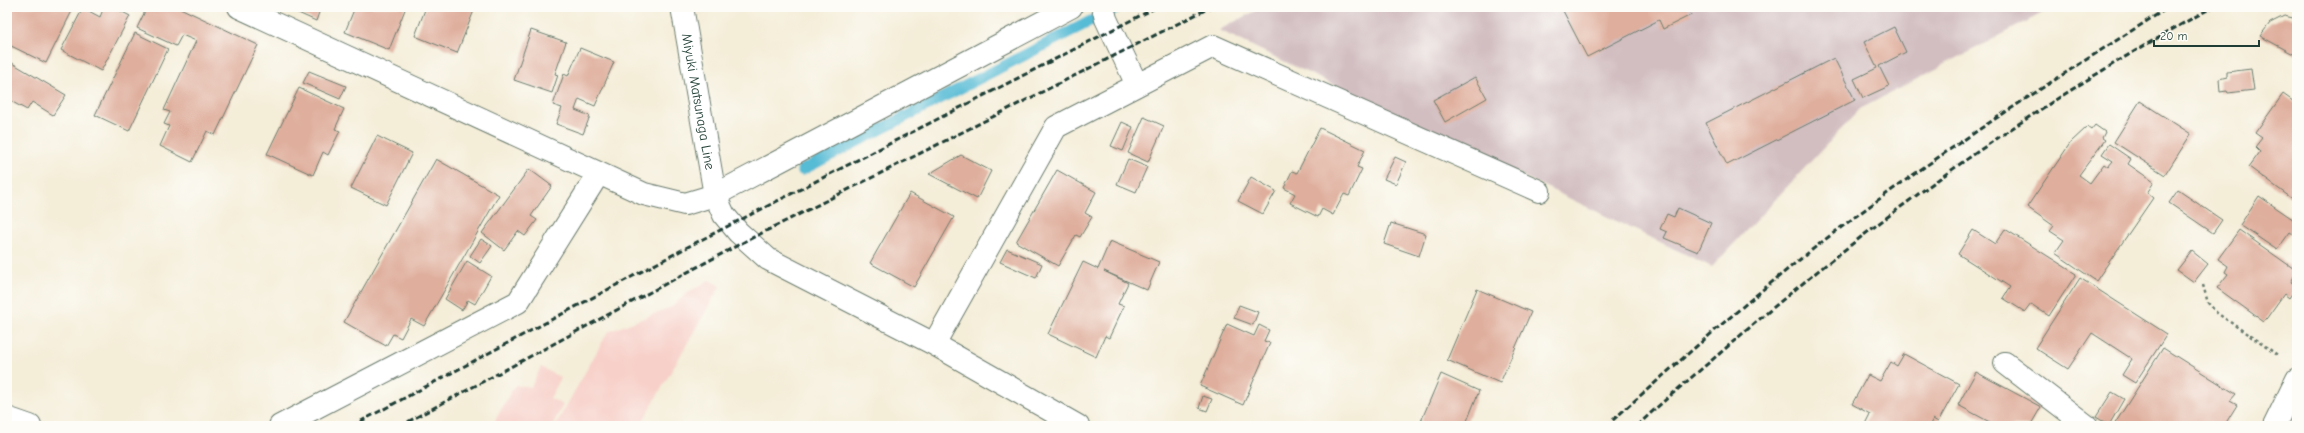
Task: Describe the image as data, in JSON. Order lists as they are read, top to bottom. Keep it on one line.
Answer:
{"streets":{"street":["Miyuki Matsunaga Line"]},"scale_bar":"20 m"}
